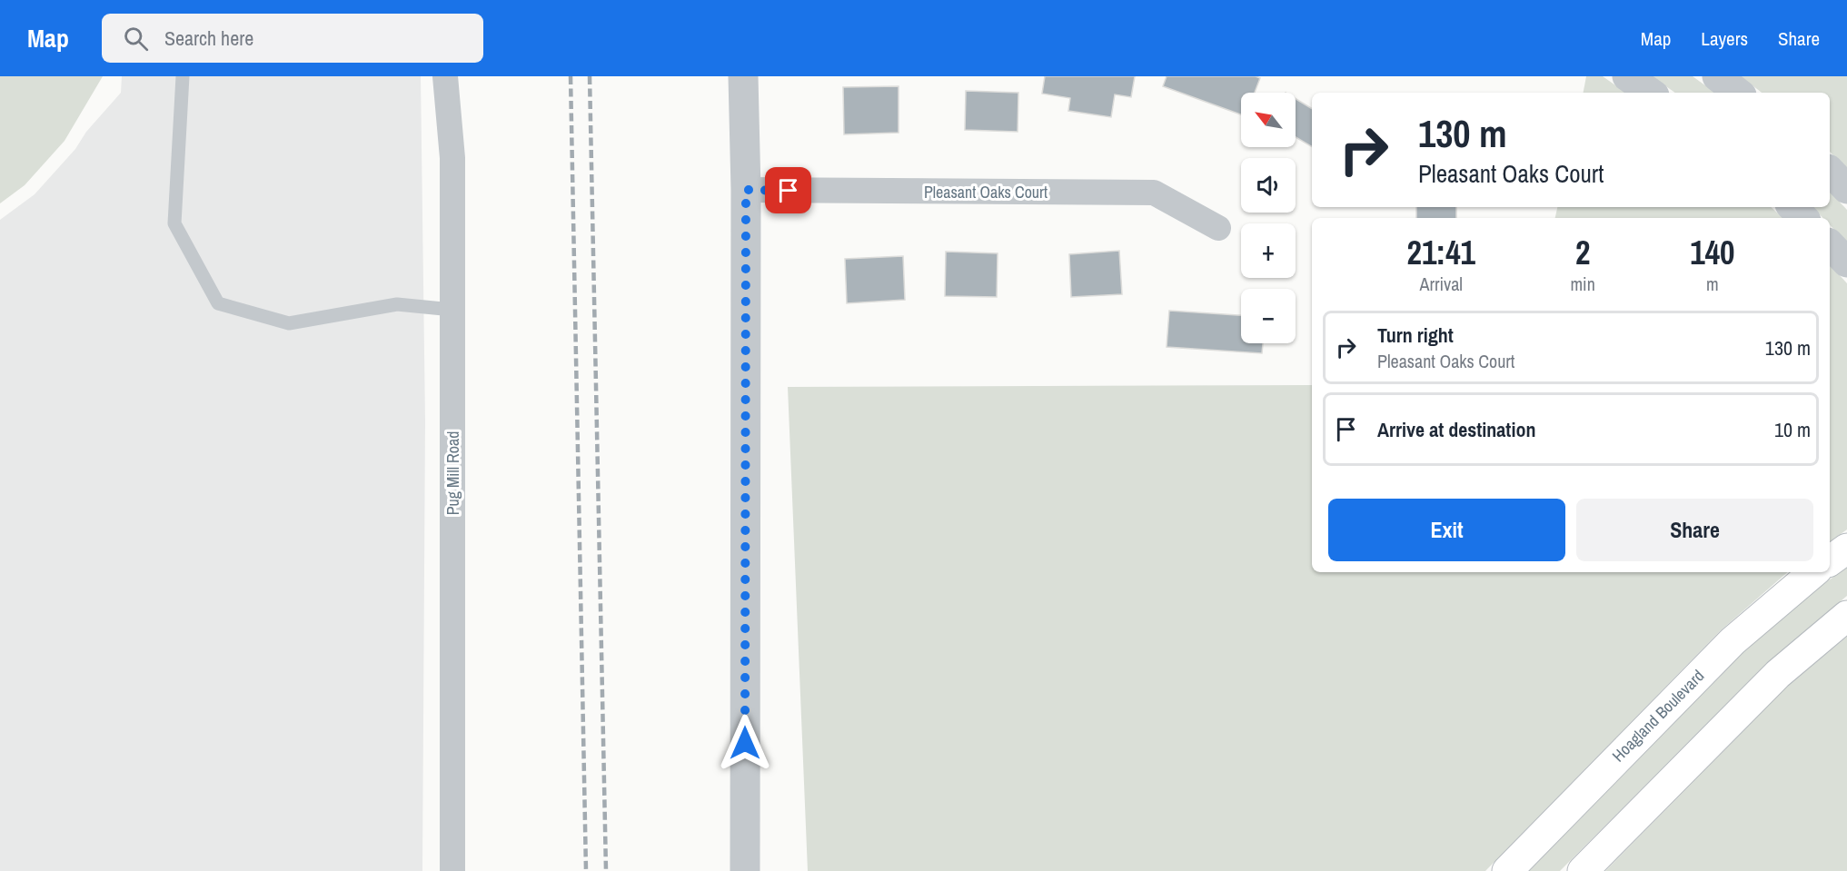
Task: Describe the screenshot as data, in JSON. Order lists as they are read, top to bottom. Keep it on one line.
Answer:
{"streets":{"main road":["Hoagland Boulevard"],"street":["Pleasant Oaks Court","Pug Mill Road"]},"north":"top left","page":{"header":"Map","search":"Search here","nav":["Map","Layers","Share"],"map_buttons":["+","−"],"turn":["130 m","Pleasant Oaks Court"],"eta":["21:41","Arrival","2","min","140","m"],"list":[{"name":"Turn right","note":"Pleasant Oaks Court","value":"130 m"},{"name":"Arrive at destination","value":"10 m"}],"buttons":["Exit","Share"]}}
